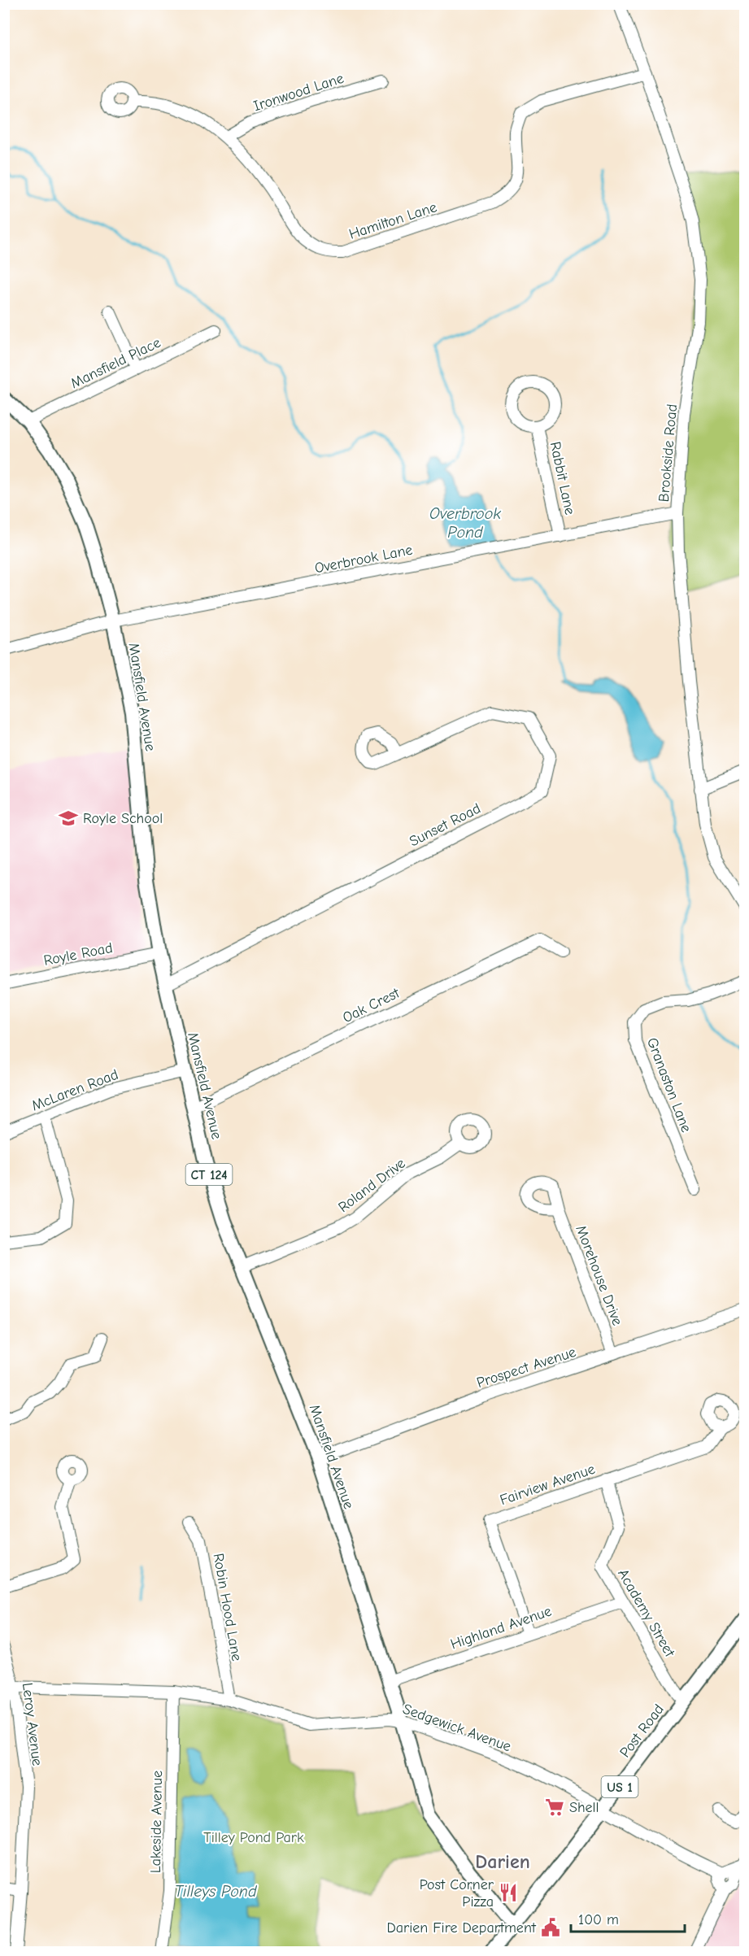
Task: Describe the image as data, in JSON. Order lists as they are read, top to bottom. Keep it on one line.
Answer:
{"streets":{"main road":["Mansfield Avenue","CT 124","Post Road","US 1"],"street":["Ironwood Lane","Hamilton Lane","Mansfield Place","Brookside Road","Rabbit Lane","Overbrook Lane","Sunset Road","Royle Road","Oak Crest","Granaston Lane","McLaren Road","Roland Drive","Morehouse Drive","Prospect Avenue","Fairview Avenue","Robin Hood Lane","Academy Street","Highland Avenue","Leroy Avenue","Sedgewick Avenue","Lakeside Avenue"]},"crossings":[["Ironwood Lane","Hamilton Lane"],["Hamilton Lane","Brookside Road"],["Mansfield Place","Mansfield Avenue"],["Brookside Road","Overbrook Lane"],["Rabbit Lane","Overbrook Lane"],["Overbrook Lane","Mansfield Avenue"],["Mansfield Avenue","Sunset Road"],["Mansfield Avenue","Royle Road"],["Mansfield Avenue","Oak Crest"],["Mansfield Avenue","McLaren Road"],["Mansfield Avenue","Roland Drive"],["Mansfield Avenue","Prospect Avenue"],["Mansfield Avenue","Highland Avenue"],["Mansfield Avenue","Sedgewick Avenue"],["Mansfield Avenue","Post Road"],["Morehouse Drive","Prospect Avenue"],["Fairview Avenue","Academy Street"],["Fairview Avenue","Highland Avenue"],["Robin Hood Lane","Sedgewick Avenue"],["Academy Street","Highland Avenue"],["Academy Street","Post Road"],["Leroy Avenue","Sedgewick Avenue"],["Sedgewick Avenue","Post Road"],["Sedgewick Avenue","Lakeside Avenue"]],"districts":["Darien"],"water":["Overbrook Pond","Tilleys Pond"],"parks":["Tilley Pond Park"],"places":{"school or university":["Royle School"],"supermarket":["Shell"],"restaurant":["Post Corner Pizza"],"public building":["Darien Fire Department"]},"scale_bar":"100 m"}
